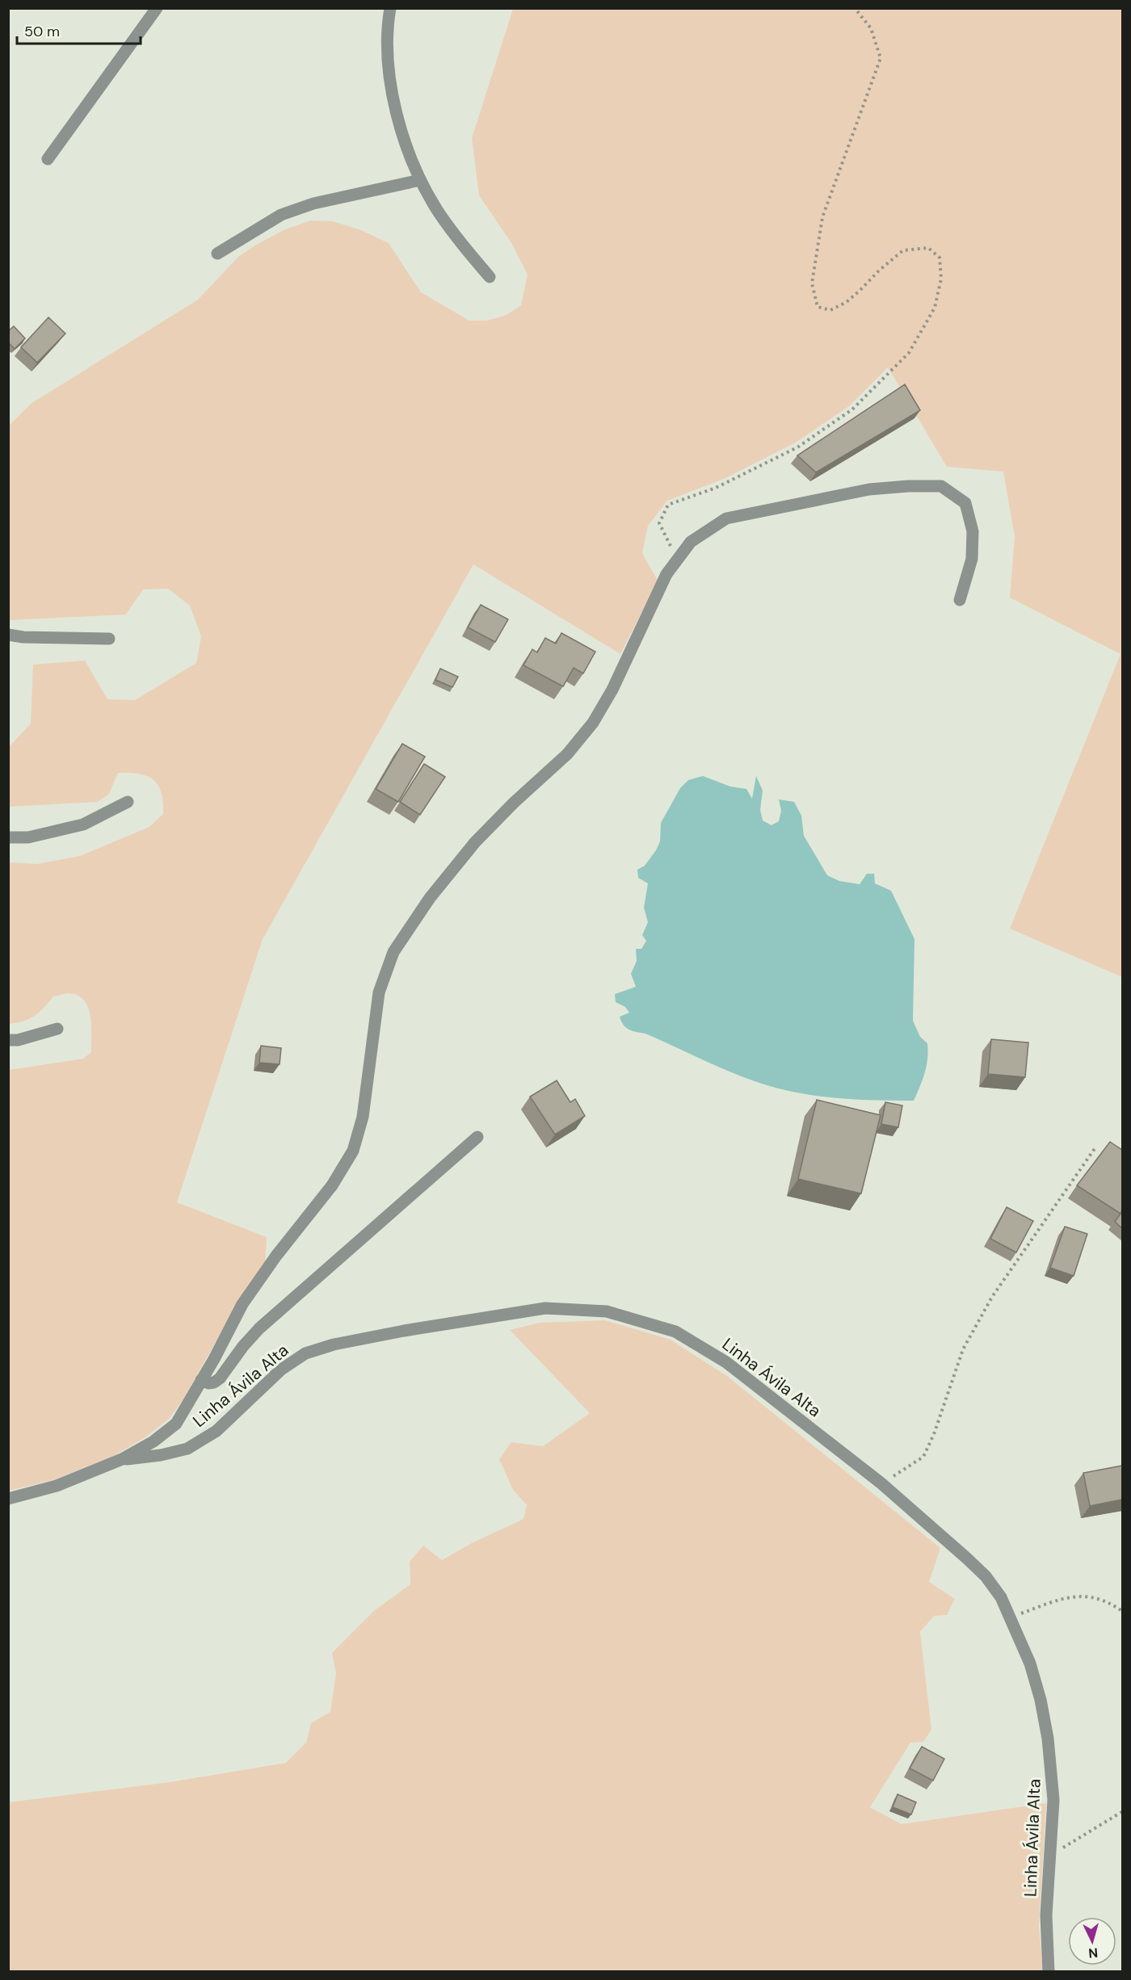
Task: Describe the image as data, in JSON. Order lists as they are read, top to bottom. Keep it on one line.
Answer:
{"streets":{"street":["Linha Ávila Alta"]},"scale_bar":"50 m","north":"bottom"}
